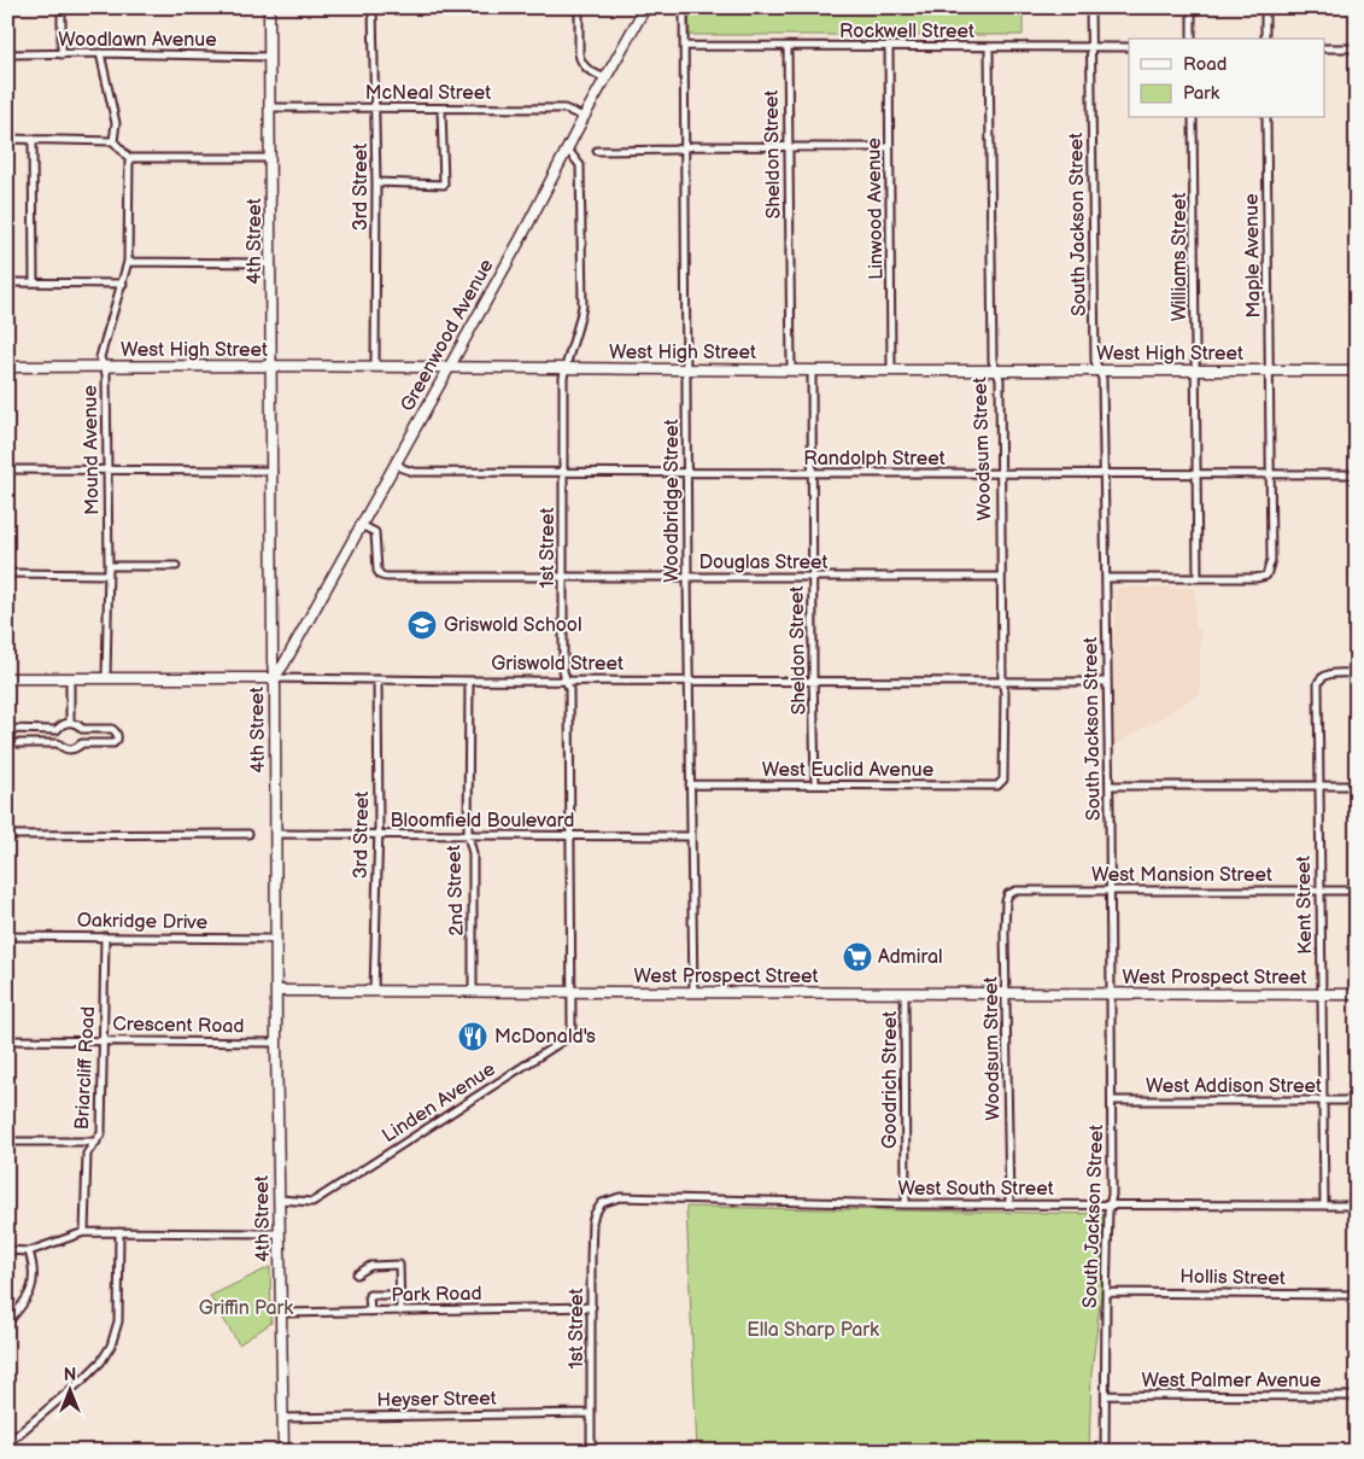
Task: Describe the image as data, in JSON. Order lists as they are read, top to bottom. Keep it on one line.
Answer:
{"streets":{"street":["Rockwell Street","Woodlawn Avenue","McNeal Street","Sheldon Street","3rd Street","Linwood Avenue","South Jackson Street","4th Street","Maple Avenue","Williams Street","Greenwood Avenue","West High Street","Woodsum Street","Mound Avenue","Randolph Street","Woodbridge Street","1st Street","Douglas Street","Griswold Street","West Euclid Avenue","Bloomfield Boulevard","West Mansion Street","2nd Street","Kent Street","Oakridge Drive","West Prospect Street","Crescent Road","Briarcliff Road","Goodrich Street","West Addison Street","Linden Avenue","West South Street","Hollis Street","Park Road","West Palmer Avenue","Heyser Street"]},"crossings":[["Rockwell Street","Sheldon Street"],["Rockwell Street","Linwood Avenue"],["Rockwell Street","South Jackson Street"],["Rockwell Street","Woodsum Street"],["Rockwell Street","Woodbridge Street"],["Woodlawn Avenue","4th Street"],["McNeal Street","3rd Street"],["McNeal Street","4th Street"],["McNeal Street","Greenwood Avenue"],["Sheldon Street","West High Street"],["Sheldon Street","Randolph Street"],["Sheldon Street","Douglas Street"],["Sheldon Street","Griswold Street"],["Sheldon Street","West Euclid Avenue"],["3rd Street","West High Street"],["3rd Street","Griswold Street"],["3rd Street","Bloomfield Boulevard"],["3rd Street","West Prospect Street"],["Linwood Avenue","West High Street"],["South Jackson Street","West High Street"],["South Jackson Street","Randolph Street"],["South Jackson Street","Griswold Street"],["South Jackson Street","West Mansion Street"],["South Jackson Street","West Prospect Street"],["South Jackson Street","West Addison Street"],["South Jackson Street","West South Street"],["South Jackson Street","Hollis Street"],["South Jackson Street","West Palmer Avenue"],["4th Street","Greenwood Avenue"],["4th Street","West High Street"],["4th Street","Griswold Street"],["4th Street","Bloomfield Boulevard"],["4th Street","Oakridge Drive"],["4th Street","West Prospect Street"],["4th Street","Crescent Road"],["4th Street","Linden Avenue"],["4th Street","Park Road"],["4th Street","Heyser Street"],["Maple Avenue","Williams Street"],["Maple Avenue","West High Street"],["Maple Avenue","Randolph Street"],["Williams Street","West High Street"],["Williams Street","Randolph Street"],["Greenwood Avenue","West High Street"],["Greenwood Avenue","Randolph Street"],["Greenwood Avenue","1st Street"],["Greenwood Avenue","Douglas Street"],["Greenwood Avenue","Griswold Street"],["West High Street","Woodsum Street"],["West High Street","Mound Avenue"],["West High Street","Woodbridge Street"],["West High Street","1st Street"],["Woodsum Street","Randolph Street"],["Woodsum Street","Douglas Street"],["Woodsum Street","Griswold Street"],["Woodsum Street","West Euclid Avenue"],["Woodsum Street","West Mansion Street"],["Woodsum Street","West Prospect Street"],["Woodsum Street","West South Street"],["Mound Avenue","Griswold Street"],["Randolph Street","Woodbridge Street"],["Randolph Street","1st Street"],["Woodbridge Street","Douglas Street"],["Woodbridge Street","Griswold Street"],["Woodbridge Street","West Euclid Avenue"],["Woodbridge Street","Bloomfield Boulevard"],["Woodbridge Street","West Prospect Street"],["1st Street","Douglas Street"],["1st Street","Griswold Street"],["1st Street","Bloomfield Boulevard"],["1st Street","West Prospect Street"],["1st Street","Linden Avenue"],["1st Street","West South Street"],["1st Street","Park Road"],["1st Street","Heyser Street"],["Griswold Street","2nd Street"],["Bloomfield Boulevard","2nd Street"],["West Mansion Street","Kent Street"],["2nd Street","West Prospect Street"],["Kent Street","West Prospect Street"],["Kent Street","West Addison Street"],["Kent Street","West South Street"],["Oakridge Drive","Briarcliff Road"],["West Prospect Street","Goodrich Street"],["West Prospect Street","Linden Avenue"],["Crescent Road","Briarcliff Road"],["Goodrich Street","West South Street"]],"parks":["Griffin Park","Ella Sharp Park"],"places":{"school or university":["Griswold School"],"supermarket":["Admiral"],"restaurant":["McDonald's"]},"legend":["Road","Park"],"north":"top"}
